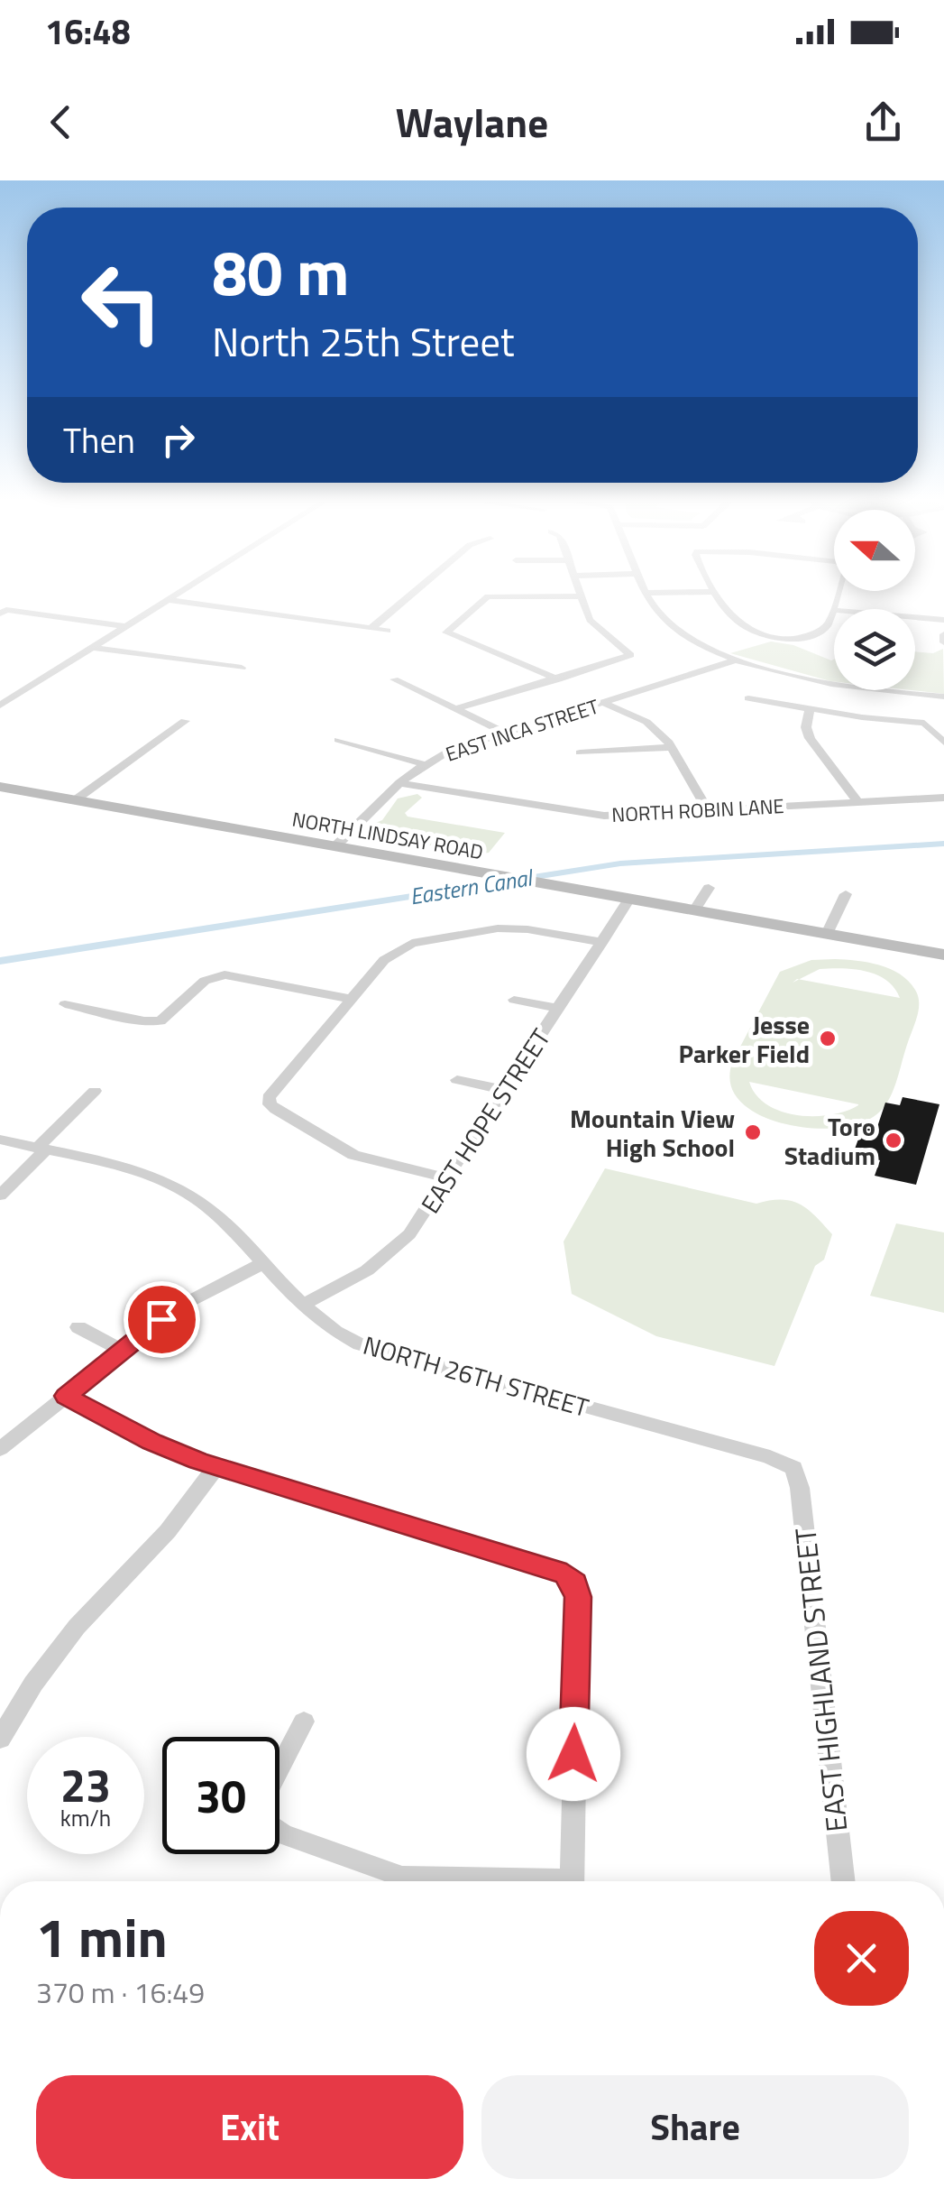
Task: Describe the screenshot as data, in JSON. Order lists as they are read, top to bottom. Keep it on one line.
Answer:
{"streets":{"main road":["NORTH LINDSAY ROAD"],"street":["EAST INCA STREET","NORTH ROBIN LANE","EAST HOPE STREET","NORTH 26TH STREET","EAST HIGHLAND STREET"]},"crossings":[["EAST INCA STREET","NORTH ROBIN LANE"],["EAST INCA STREET","NORTH LINDSAY ROAD"],["NORTH LINDSAY ROAD","EAST HOPE STREET"],["EAST HOPE STREET","NORTH 26TH STREET"],["NORTH 26TH STREET","EAST HIGHLAND STREET"]],"water":["Eastern Canal"],"places":["Jesse Parker Field","Mountain View High School","Toro Stadium"],"north":"left","page":{"status":"16:48","header":"Waylane","turn":["80 m","North 25th Street"],"then":"Then","speed":"23 km/h","limit":"30","heading":["1 min","370 m · 16:49"],"buttons":["Exit","Share"]}}
